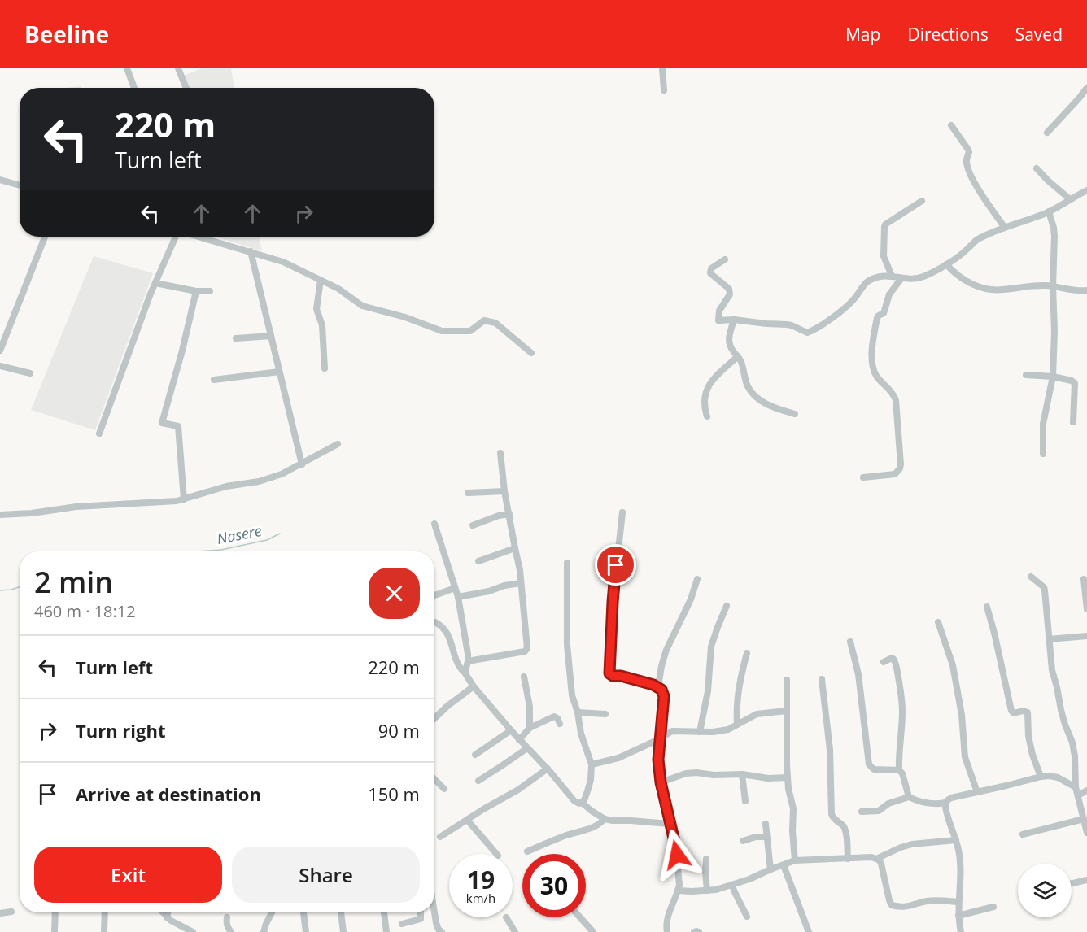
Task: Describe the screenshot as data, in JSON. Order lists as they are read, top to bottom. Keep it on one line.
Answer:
{"water":["Nasere"],"page":{"header":"Beeline","nav":["Map","Directions","Saved"],"turn":["220 m","Turn left"],"heading":["2 min","460 m · 18:12"],"list":[{"name":"Turn left","value":"220 m"},{"name":"Turn right","value":"90 m"},{"name":"Arrive at destination","value":"150 m"}],"buttons":["Exit","Share"],"speed":"19 km/h","limit":"30"}}
